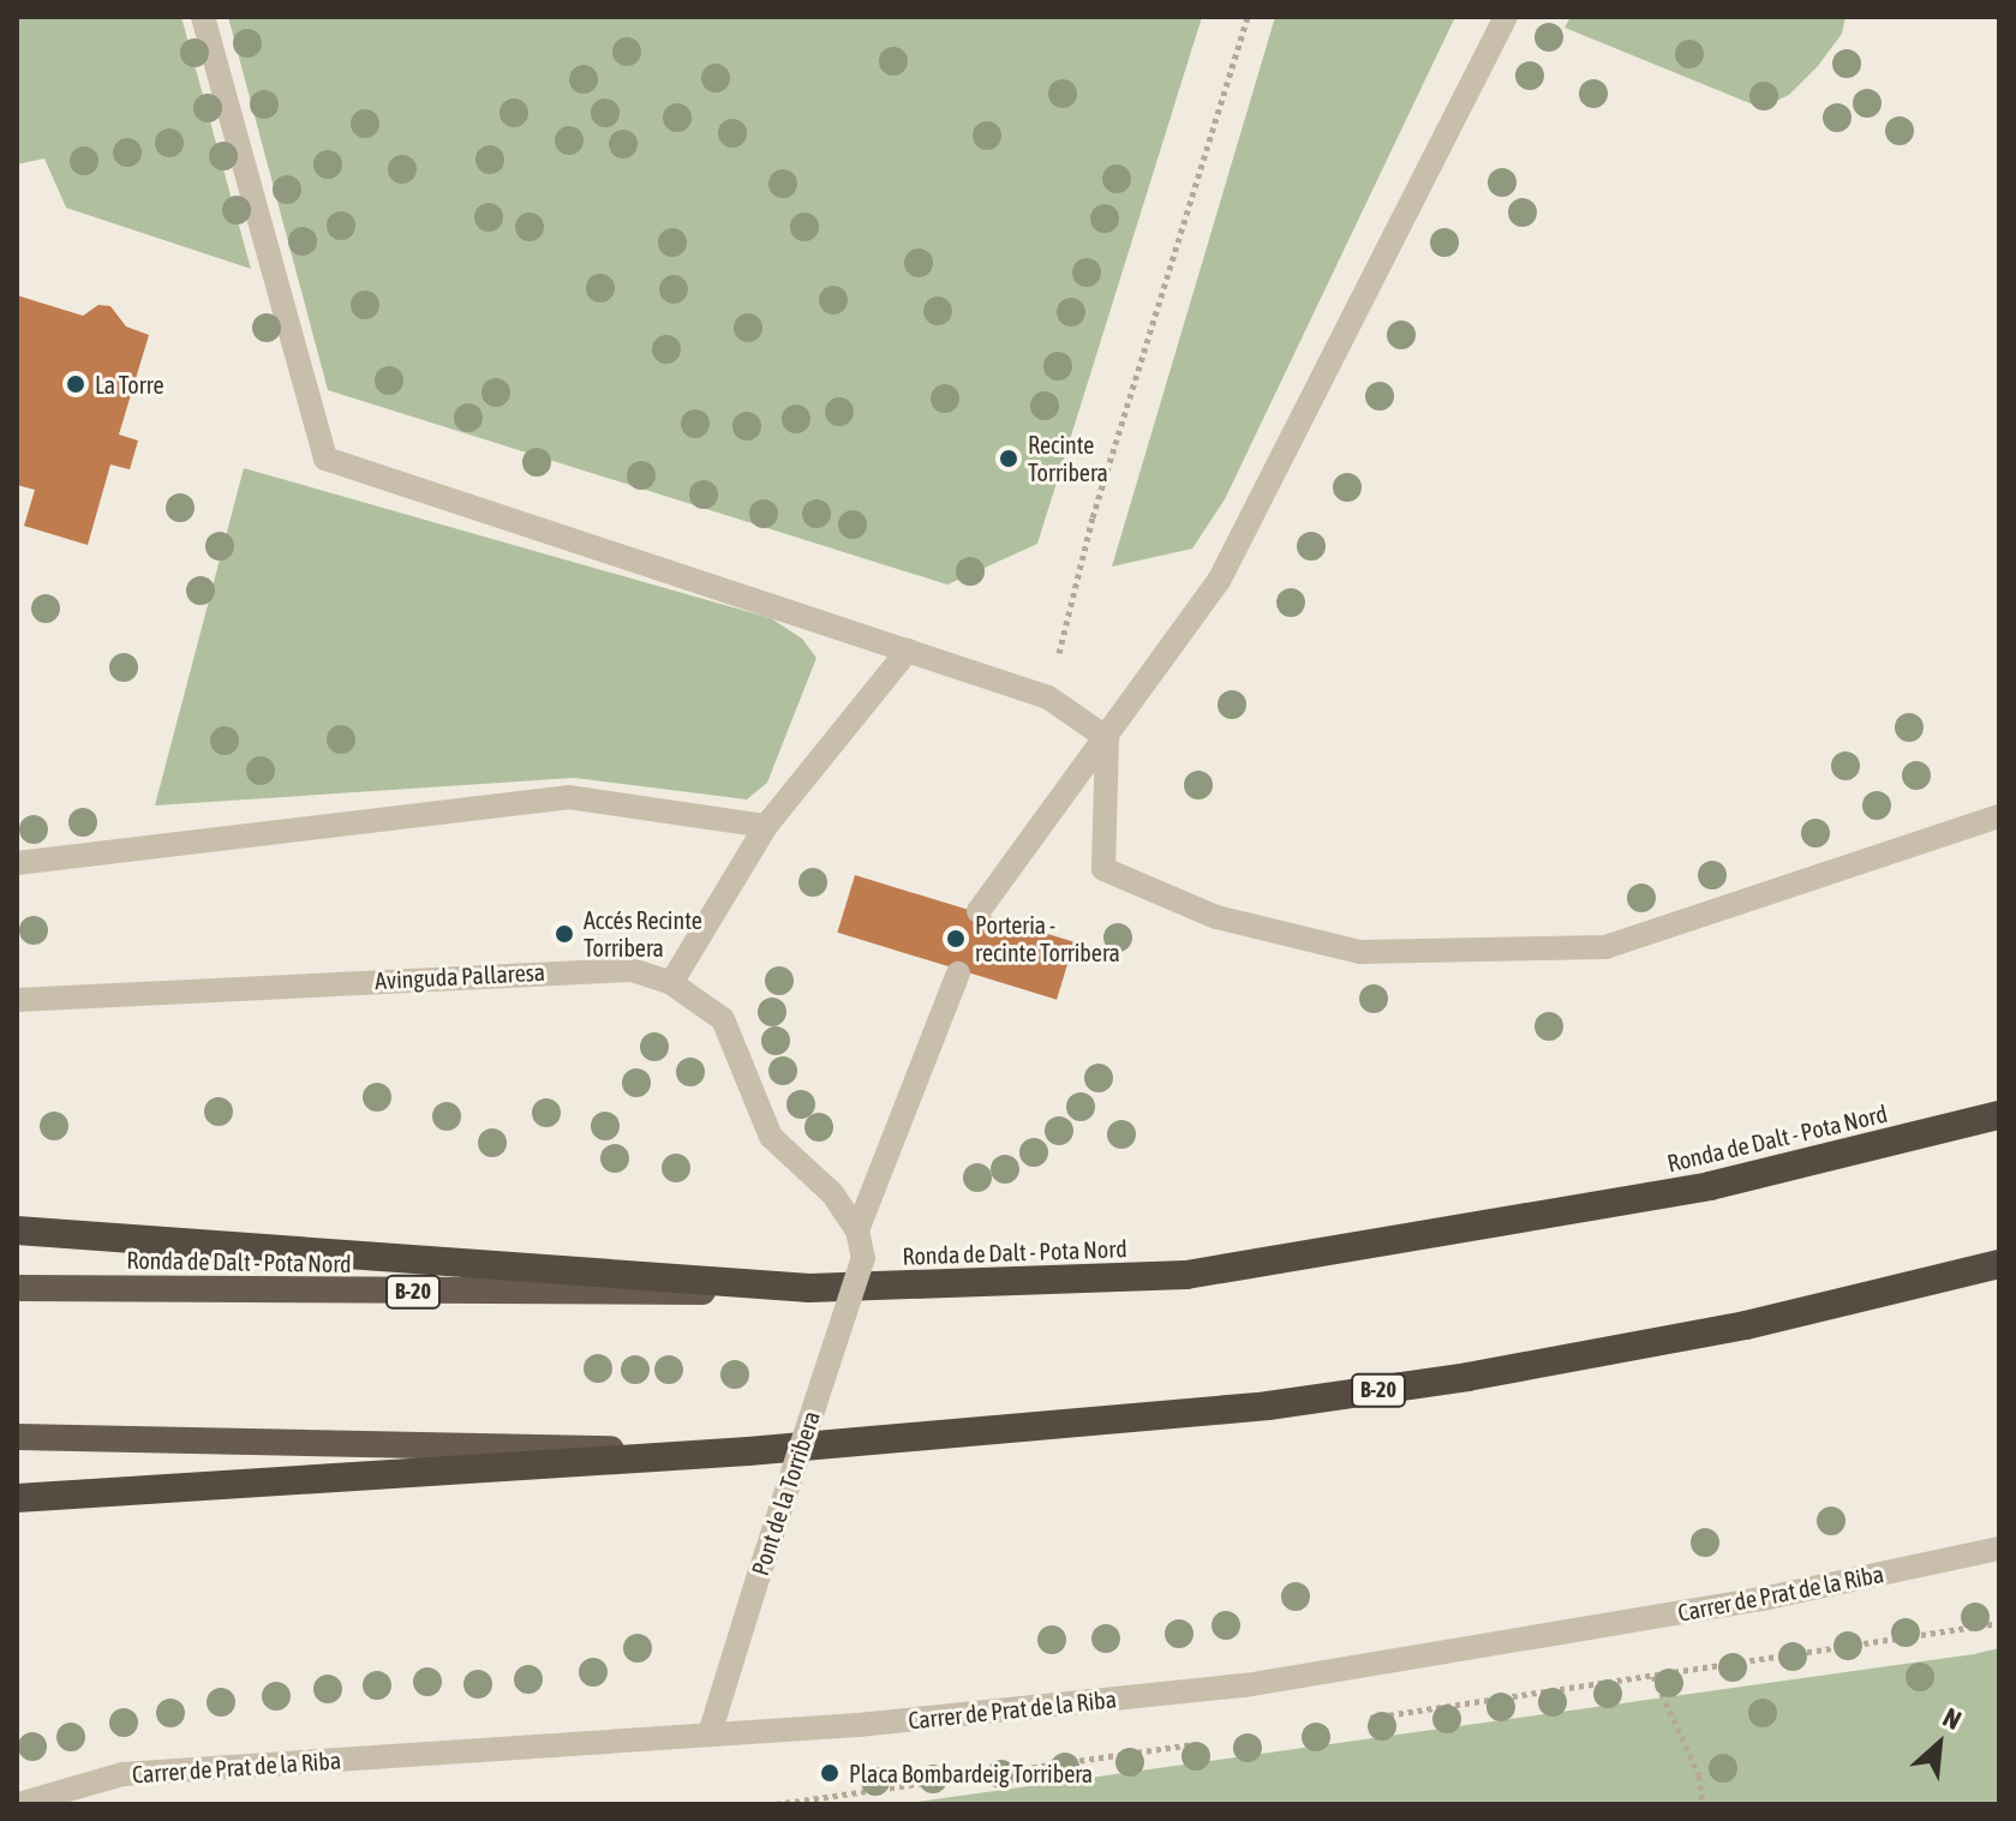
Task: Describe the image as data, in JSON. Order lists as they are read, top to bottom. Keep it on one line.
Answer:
{"streets":{"highway":["Ronda de Dalt - Pota Nord","B-20"],"street":["Avinguda Pallaresa","Pont de la Torribera","Carrer de Prat de la Riba"]},"crossings":[["Avinguda Pallaresa","Pont de la Torribera"],["Pont de la Torribera","Carrer de Prat de la Riba"]],"places":["La Torre","Recinte Torribera","Accés Recinte Torribera","Porteria - recinte Torribera","Placa Bombardeig Torribera"],"north":"top right"}
